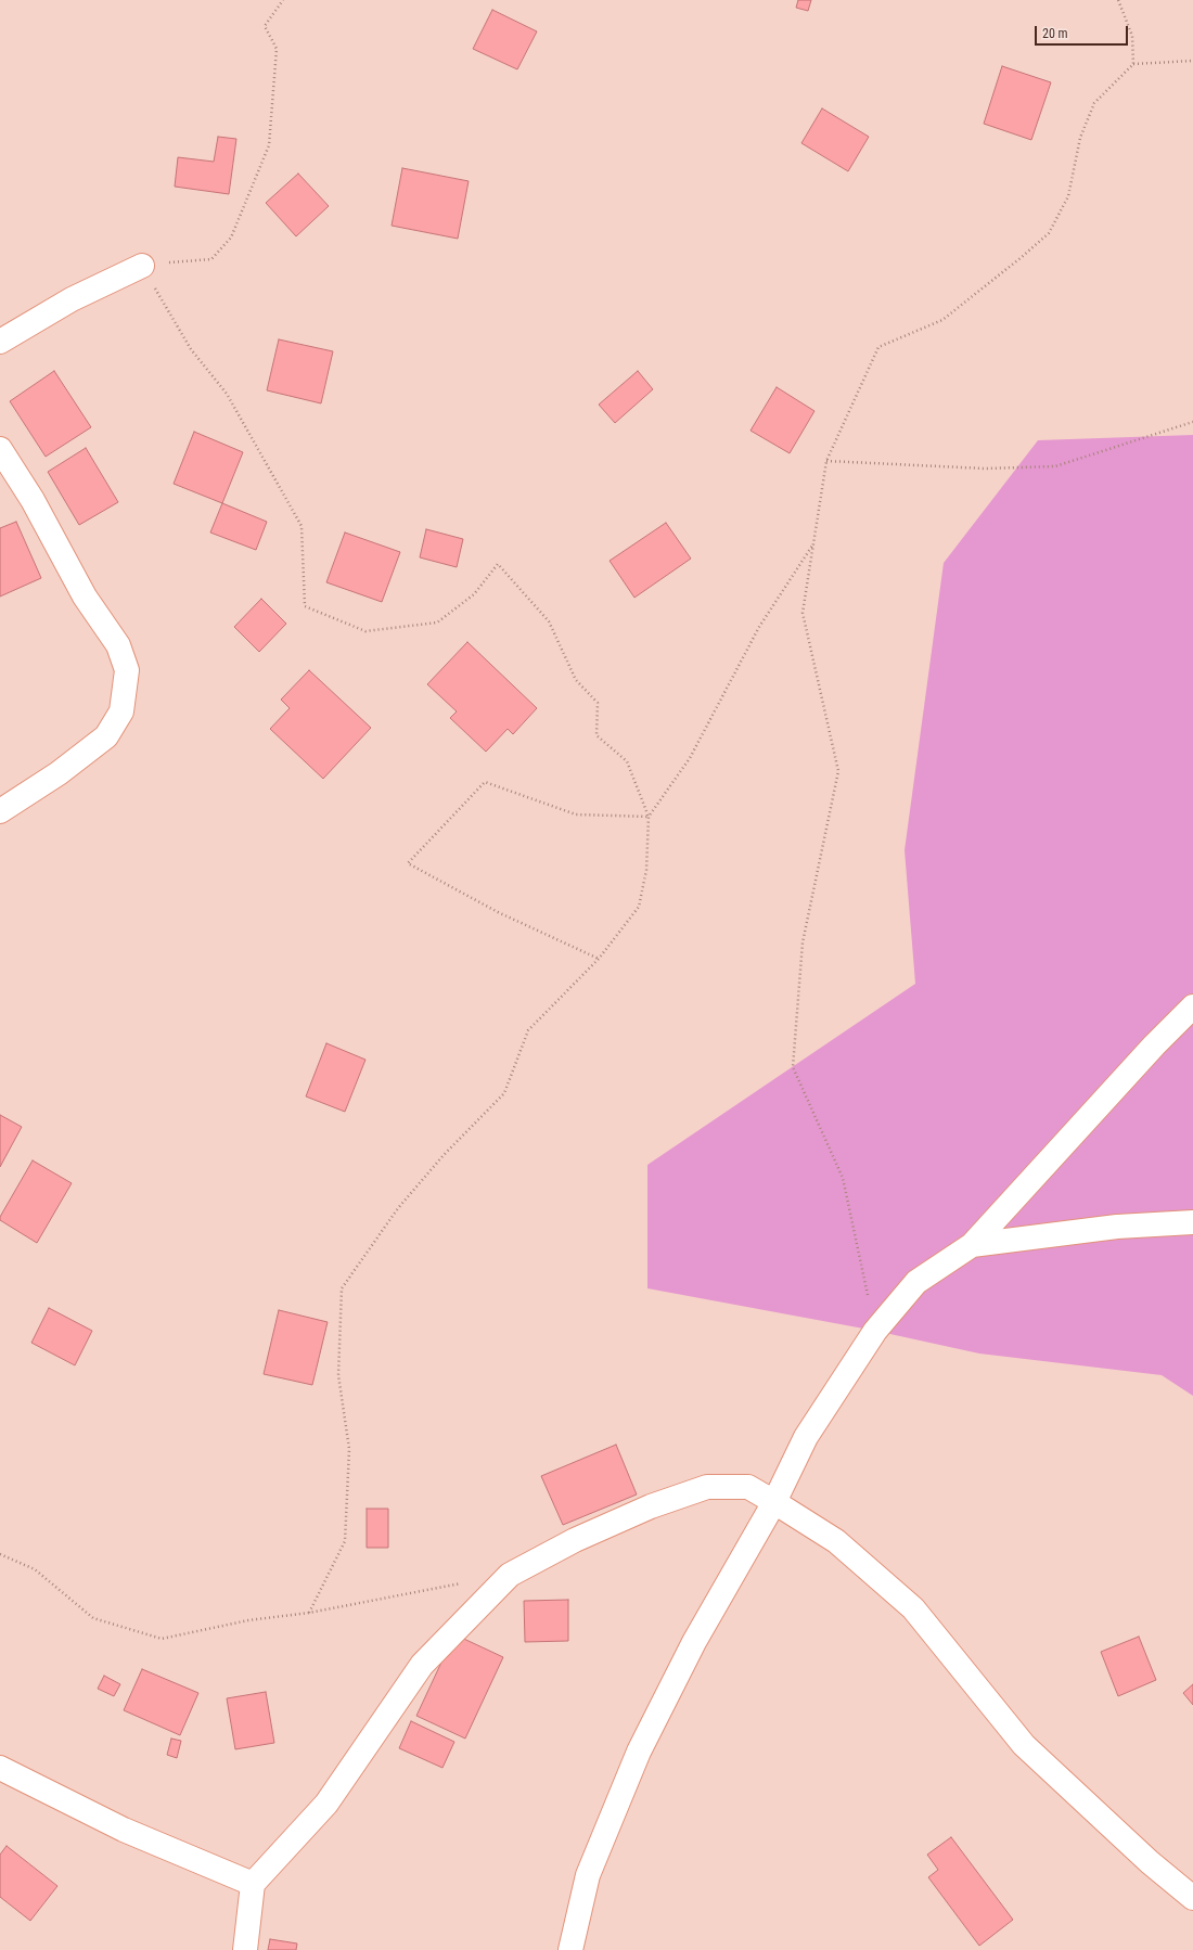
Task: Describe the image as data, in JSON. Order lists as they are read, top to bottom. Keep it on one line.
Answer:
{"scale_bar":"20 m"}
